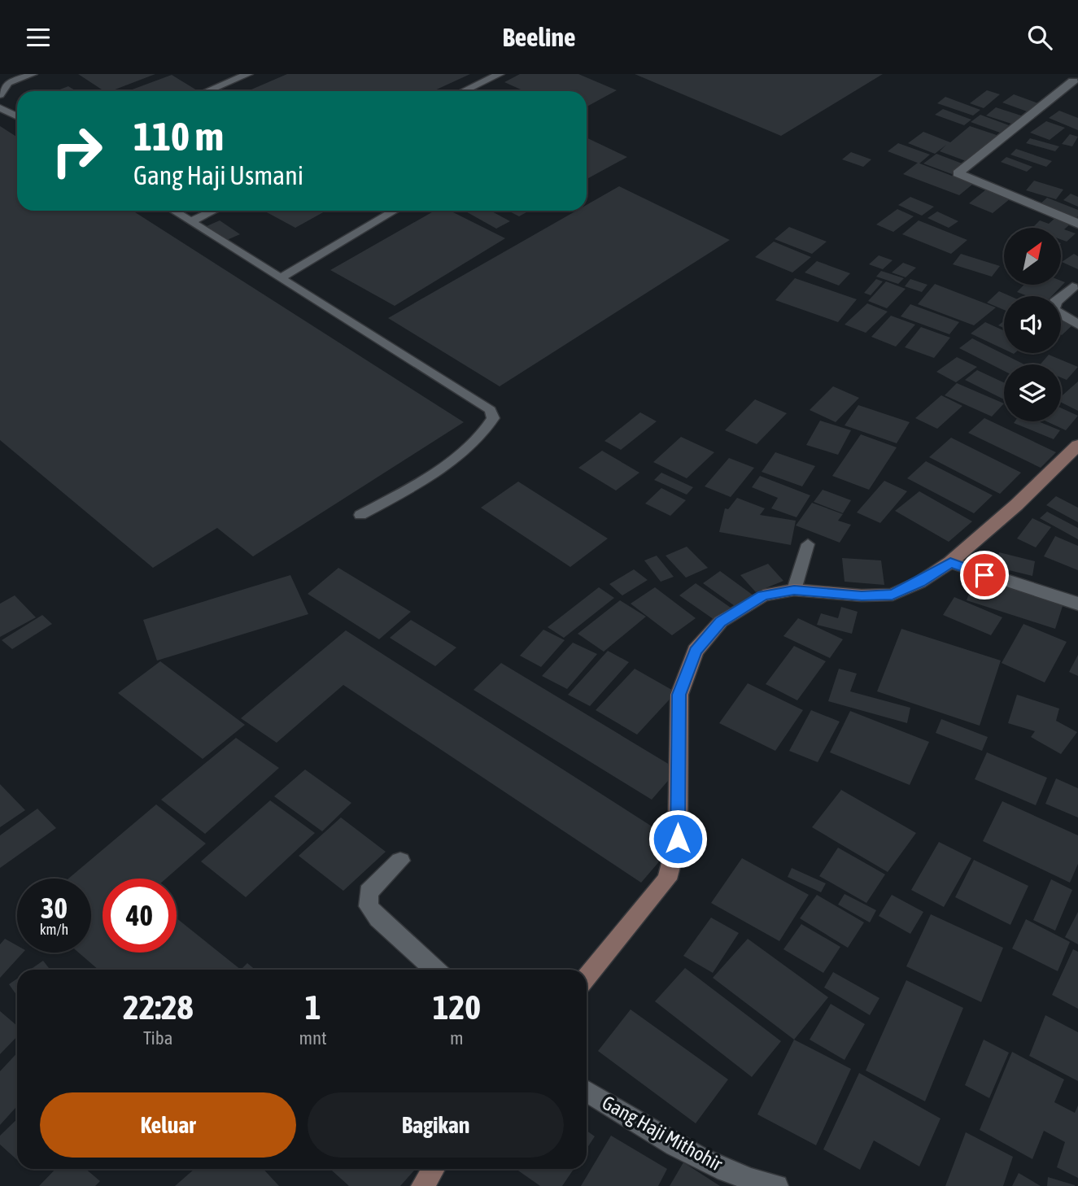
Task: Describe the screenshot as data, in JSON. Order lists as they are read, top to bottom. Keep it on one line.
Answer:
{"streets":{"street":["Gang Haji Mithohir"]},"north":"top right","page":{"header":"Beeline","turn":["110 m","Gang Haji Usmani"],"speed":"30 km/h","limit":"40","eta":["22:28","Tiba","1","mnt","120","m"],"buttons":["Keluar","Bagikan"]}}
